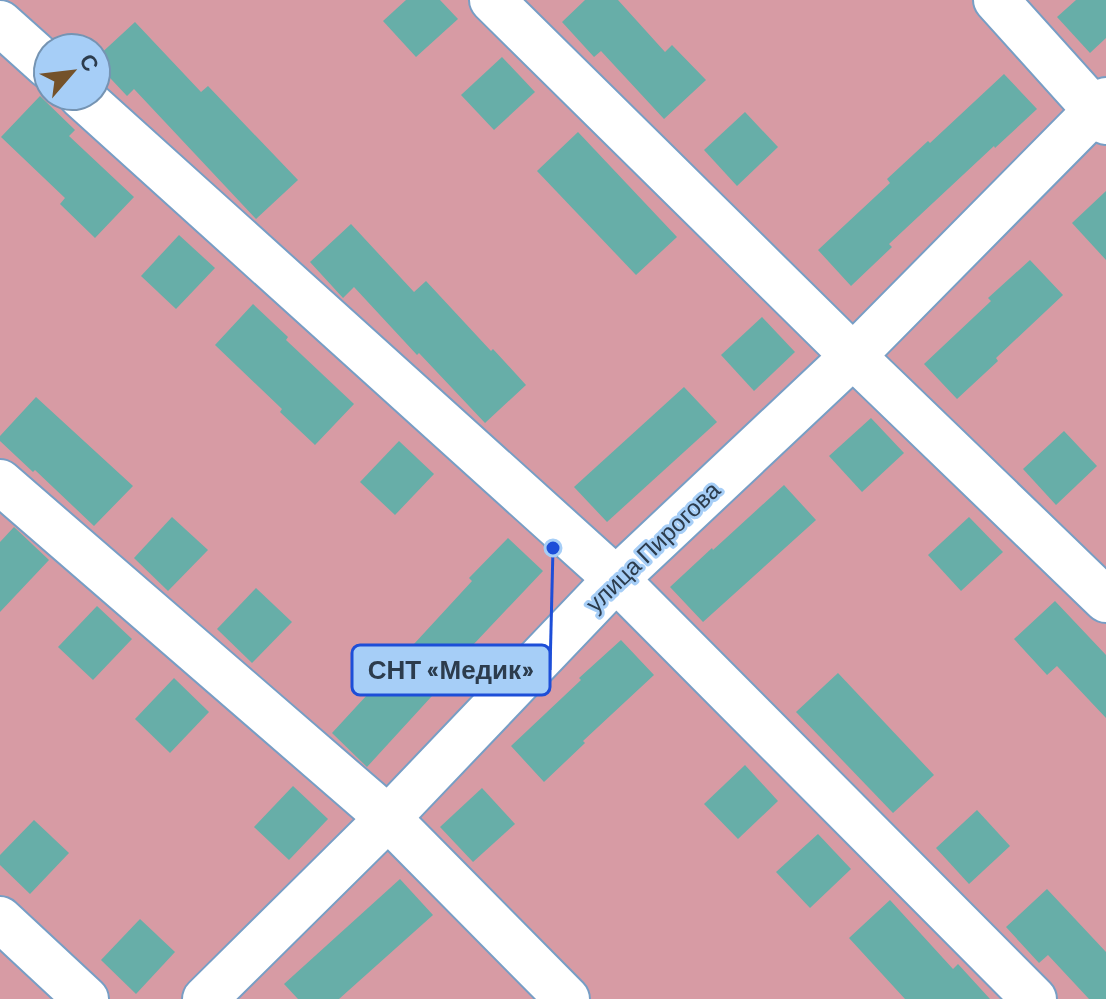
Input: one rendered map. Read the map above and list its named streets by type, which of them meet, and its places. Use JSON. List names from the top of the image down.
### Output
{
  "streets": {
    "street": ["улица Пирогова"]
  },
  "places": ["СНТ «Медик»"],
  "north": "top right"
}
